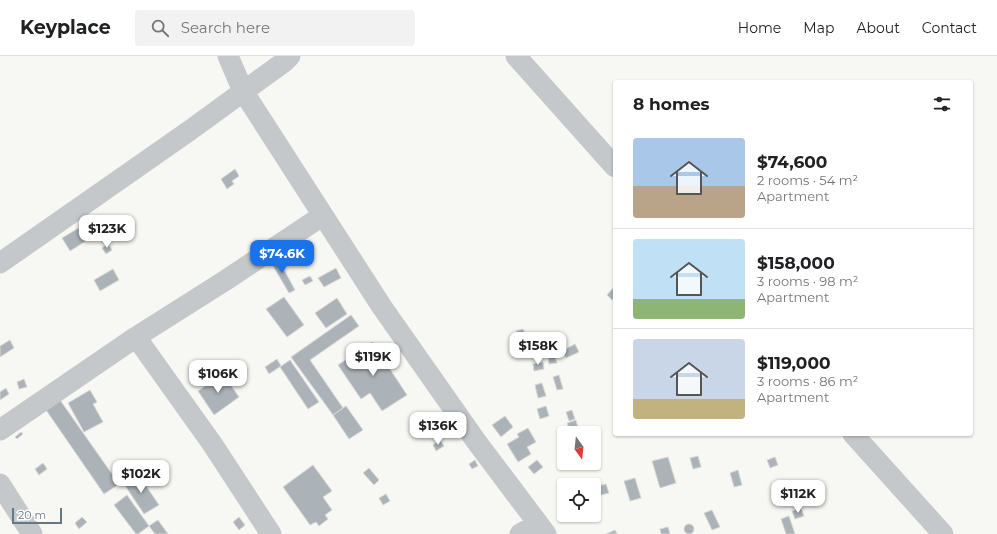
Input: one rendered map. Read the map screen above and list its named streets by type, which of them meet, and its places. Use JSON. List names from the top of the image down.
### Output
{
  "scale_bar": "20 m",
  "north": "bottom",
  "page": {
    "header": "Keyplace",
    "search": "Search here",
    "nav": [
      "Home",
      "Map",
      "About",
      "Contact"
    ],
    "heading": "8 homes",
    "list": [
      {
        "name": "$74,600",
        "note": "2 rooms · 54 m² · Apartment"
      },
      {
        "name": "$158,000",
        "note": "3 rooms · 98 m² · Apartment"
      },
      {
        "name": "$119,000",
        "note": "3 rooms · 86 m² · Apartment"
      }
    ],
    "price": [
      "$123K",
      "$74.6K",
      "$158K",
      "$119K",
      "$106K",
      "$136K",
      "$102K",
      "$112K"
    ],
    "scale": "20 m"
  }
}
